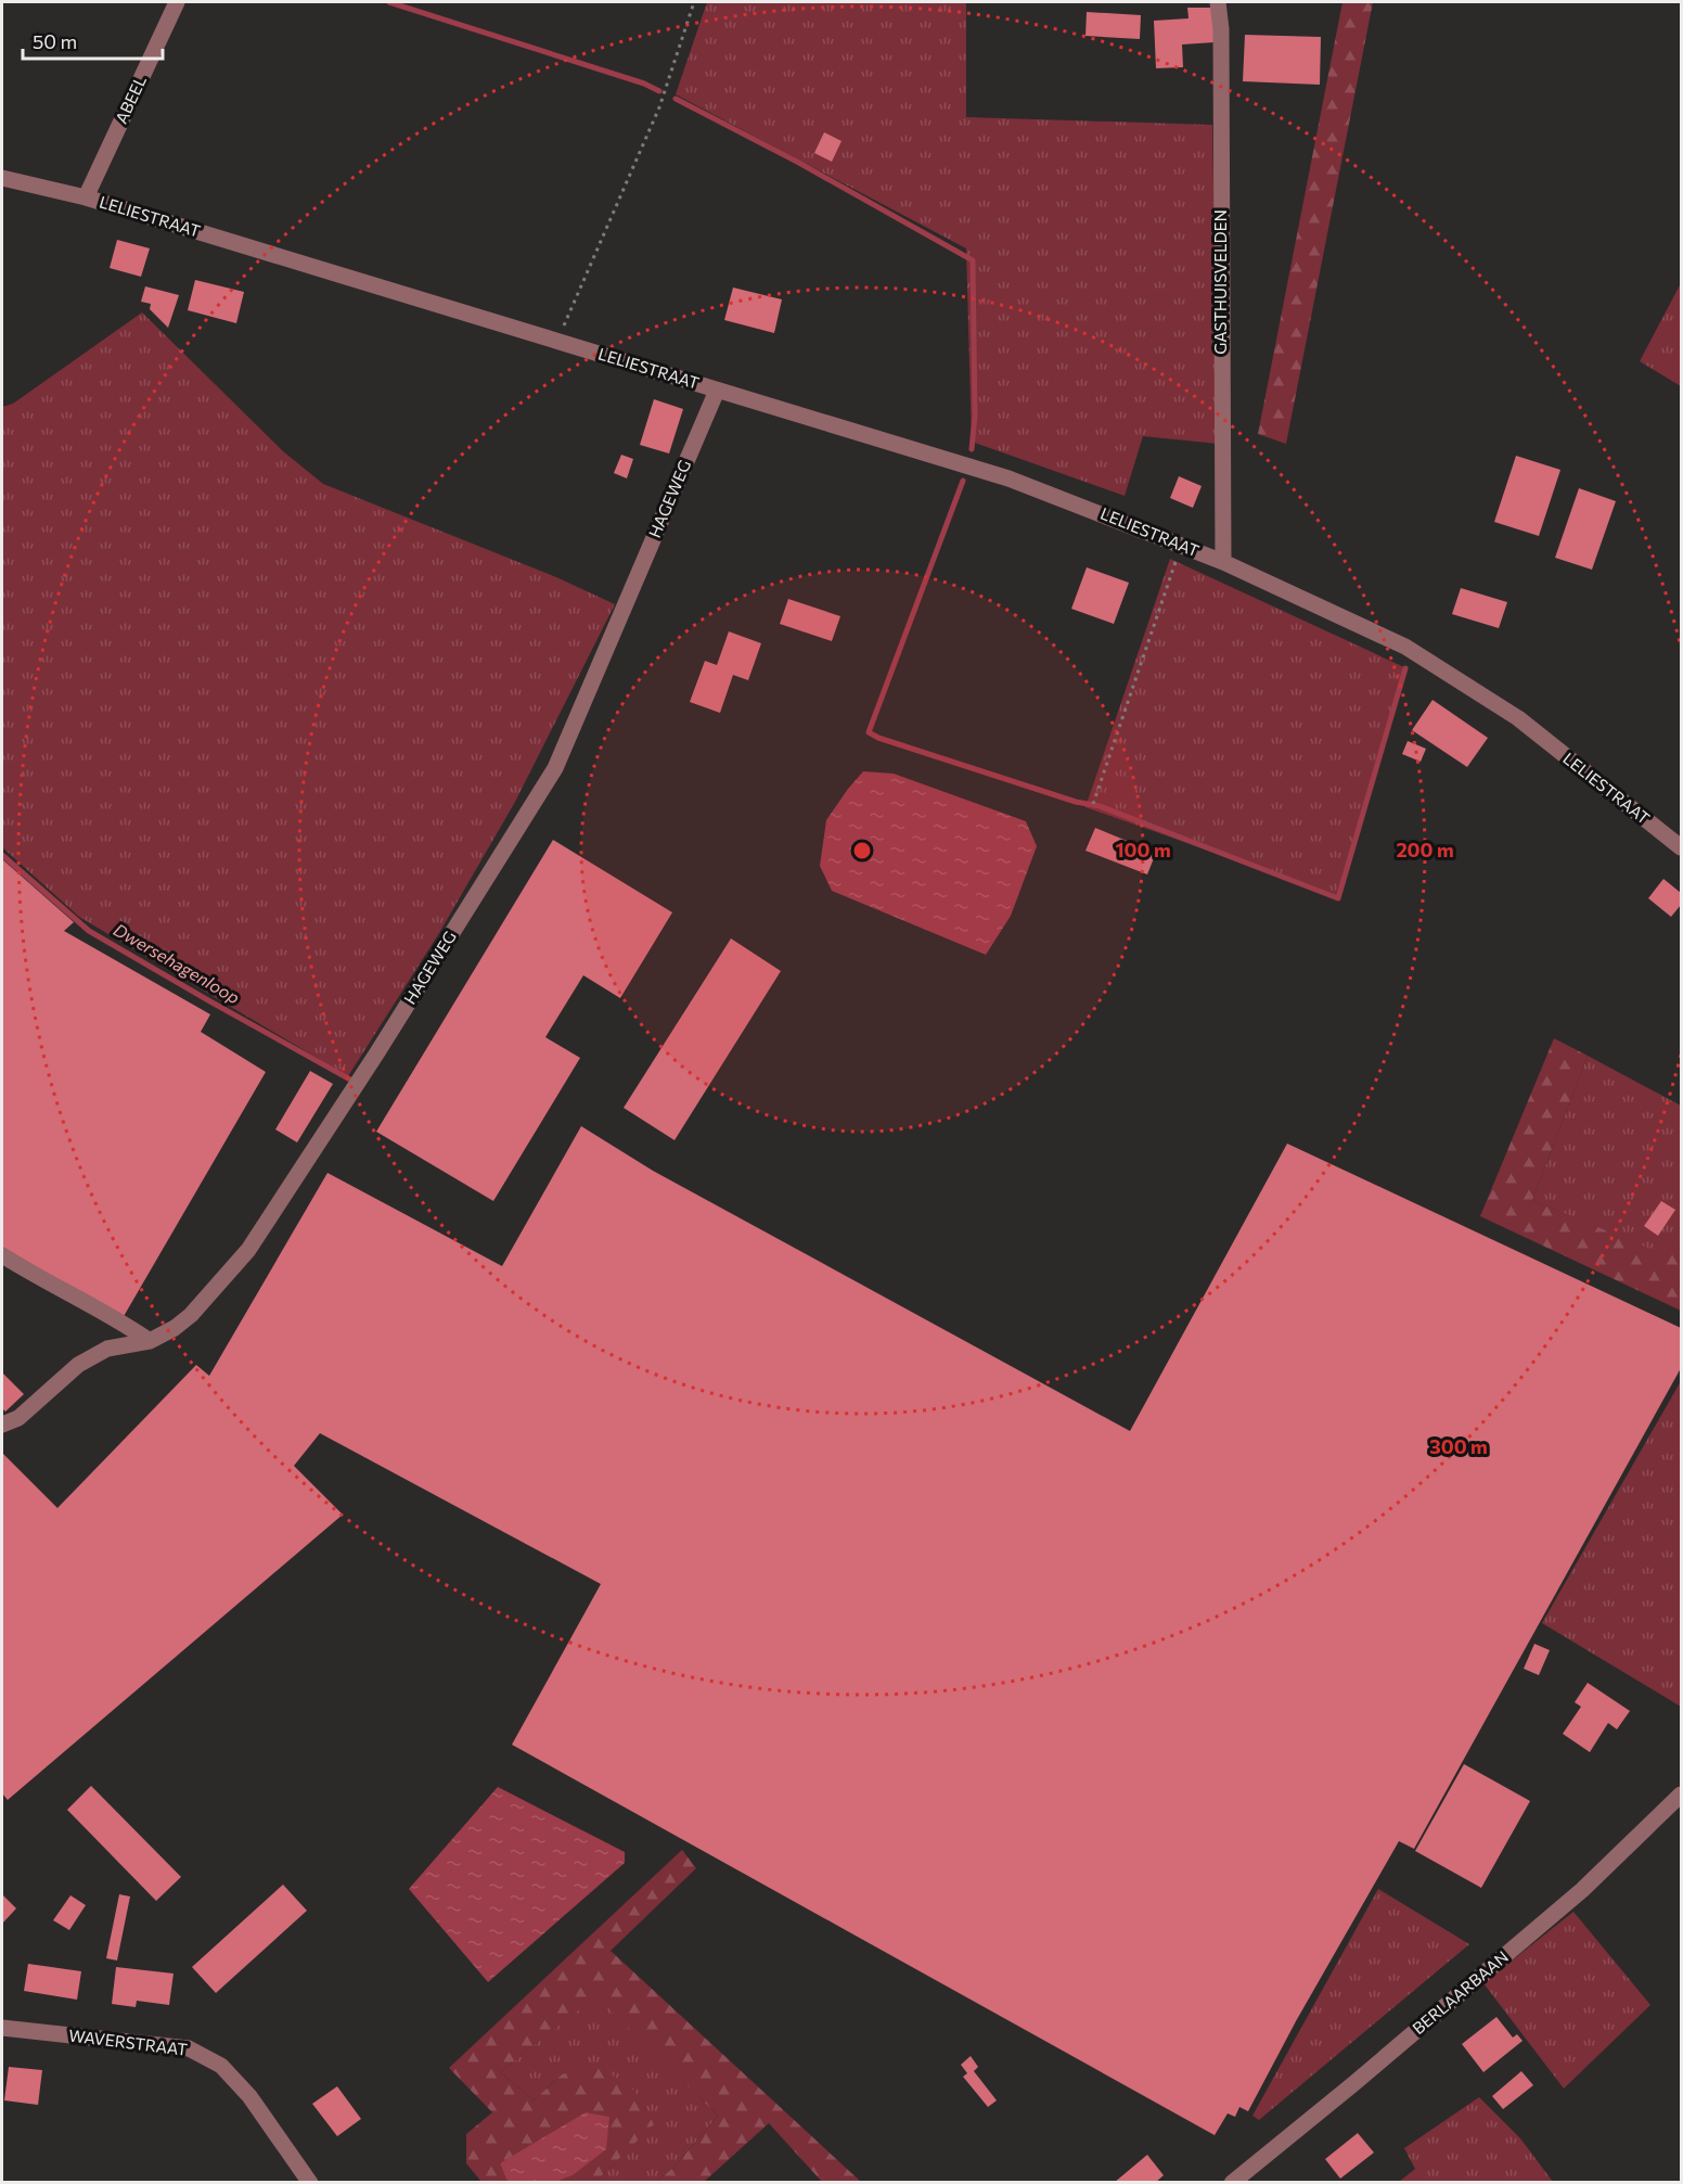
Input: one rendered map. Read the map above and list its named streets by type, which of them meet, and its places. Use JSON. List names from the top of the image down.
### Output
{
  "streets": {
    "street": [
      "ABEEL",
      "LELIESTRAAT",
      "GASTHUISVELDEN",
      "HAGEWEG",
      "BERLAARBAAN",
      "WAVERSTRAAT"
    ]
  },
  "crossings": [
    ["ABEEL", "LELIESTRAAT"],
    ["LELIESTRAAT", "GASTHUISVELDEN"],
    ["LELIESTRAAT", "HAGEWEG"]
  ],
  "water": ["Dwersehagenloop"],
  "scale_bar": "50 m",
  "rings": ["100 m", "200 m", "300 m"]
}
